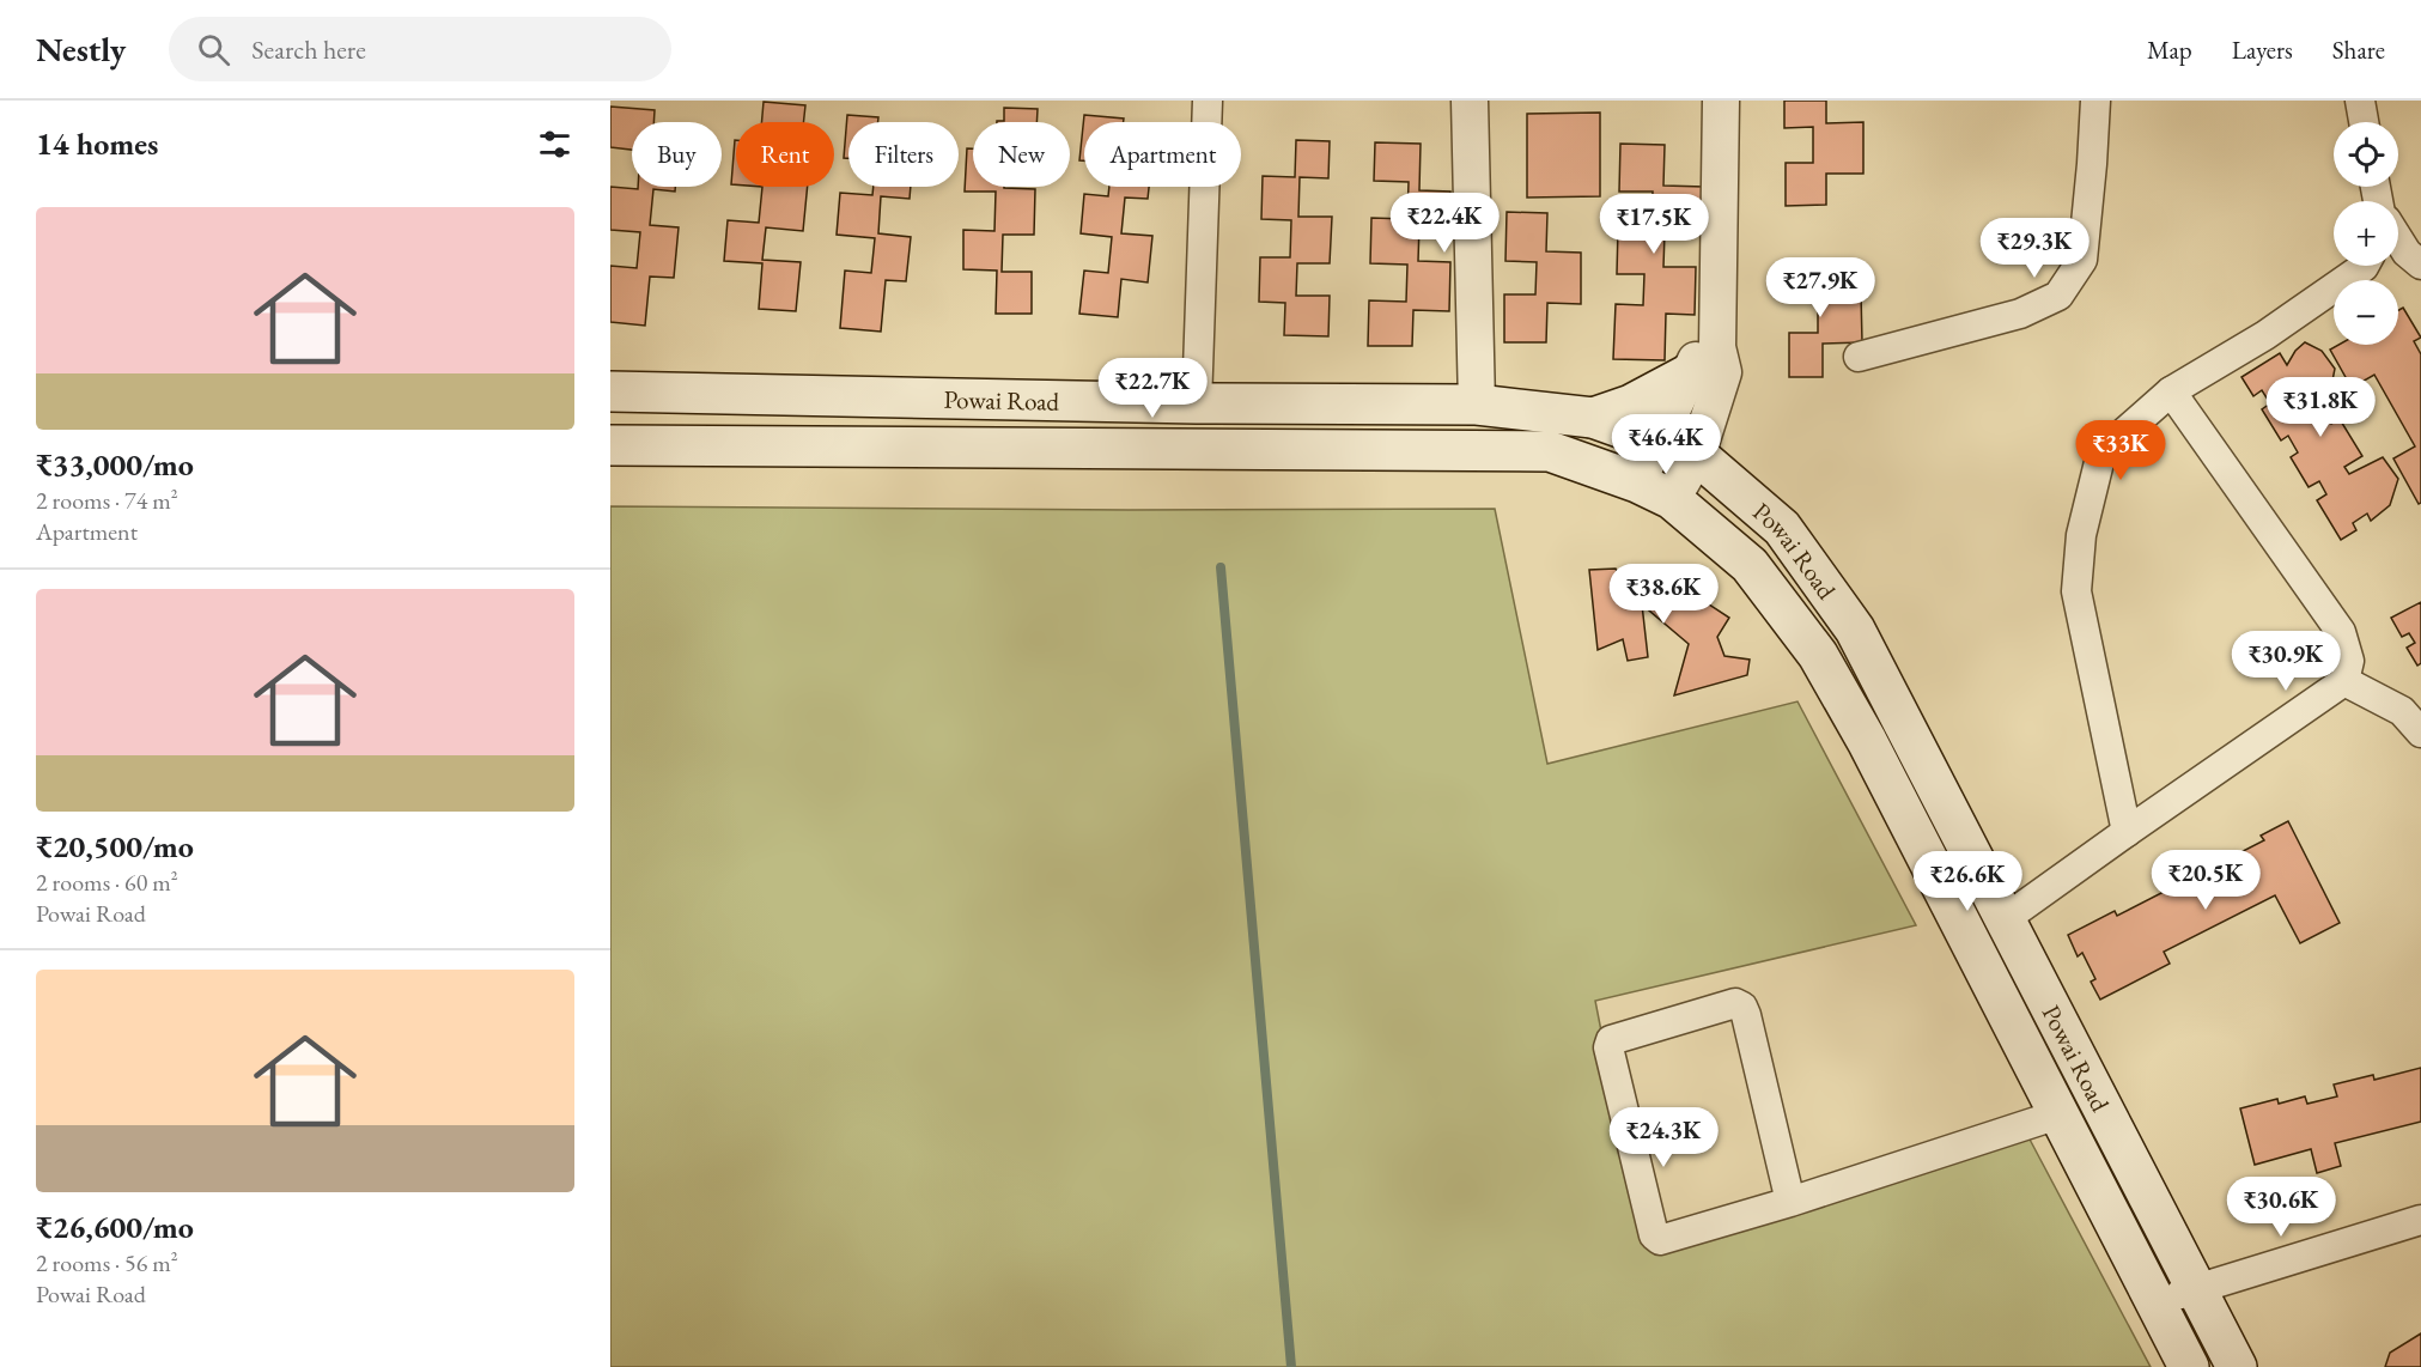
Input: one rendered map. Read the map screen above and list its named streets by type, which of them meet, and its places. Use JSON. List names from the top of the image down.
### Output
{
  "streets": {
    "main road": ["Powai Road"]
  },
  "page": {
    "header": "Nestly",
    "search": "Search here",
    "nav": ["Map", "Layers", "Share"],
    "heading": "14 homes",
    "map_buttons": ["+", "−"],
    "chip": [
      "Buy",
      "Rent",
      "Filters",
      "New",
      "Apartment"
    ],
    "list": [
      {
        "name": "₹33,000/mo",
        "note": "2 rooms · 74 m² · Apartment"
      },
      {
        "name": "₹20,500/mo",
        "note": "2 rooms · 60 m² · Powai Road"
      },
      {
        "name": "₹26,600/mo",
        "note": "2 rooms · 56 m² · Powai Road"
      }
    ],
    "price": [
      "₹22.4K",
      "₹17.5K",
      "₹29.3K",
      "₹27.9K",
      "₹22.7K",
      "₹31.8K",
      "₹46.4K",
      "₹33K",
      "₹38.6K",
      "₹30.9K",
      "₹20.5K",
      "₹26.6K",
      "₹24.3K",
      "₹30.6K"
    ]
  }
}
